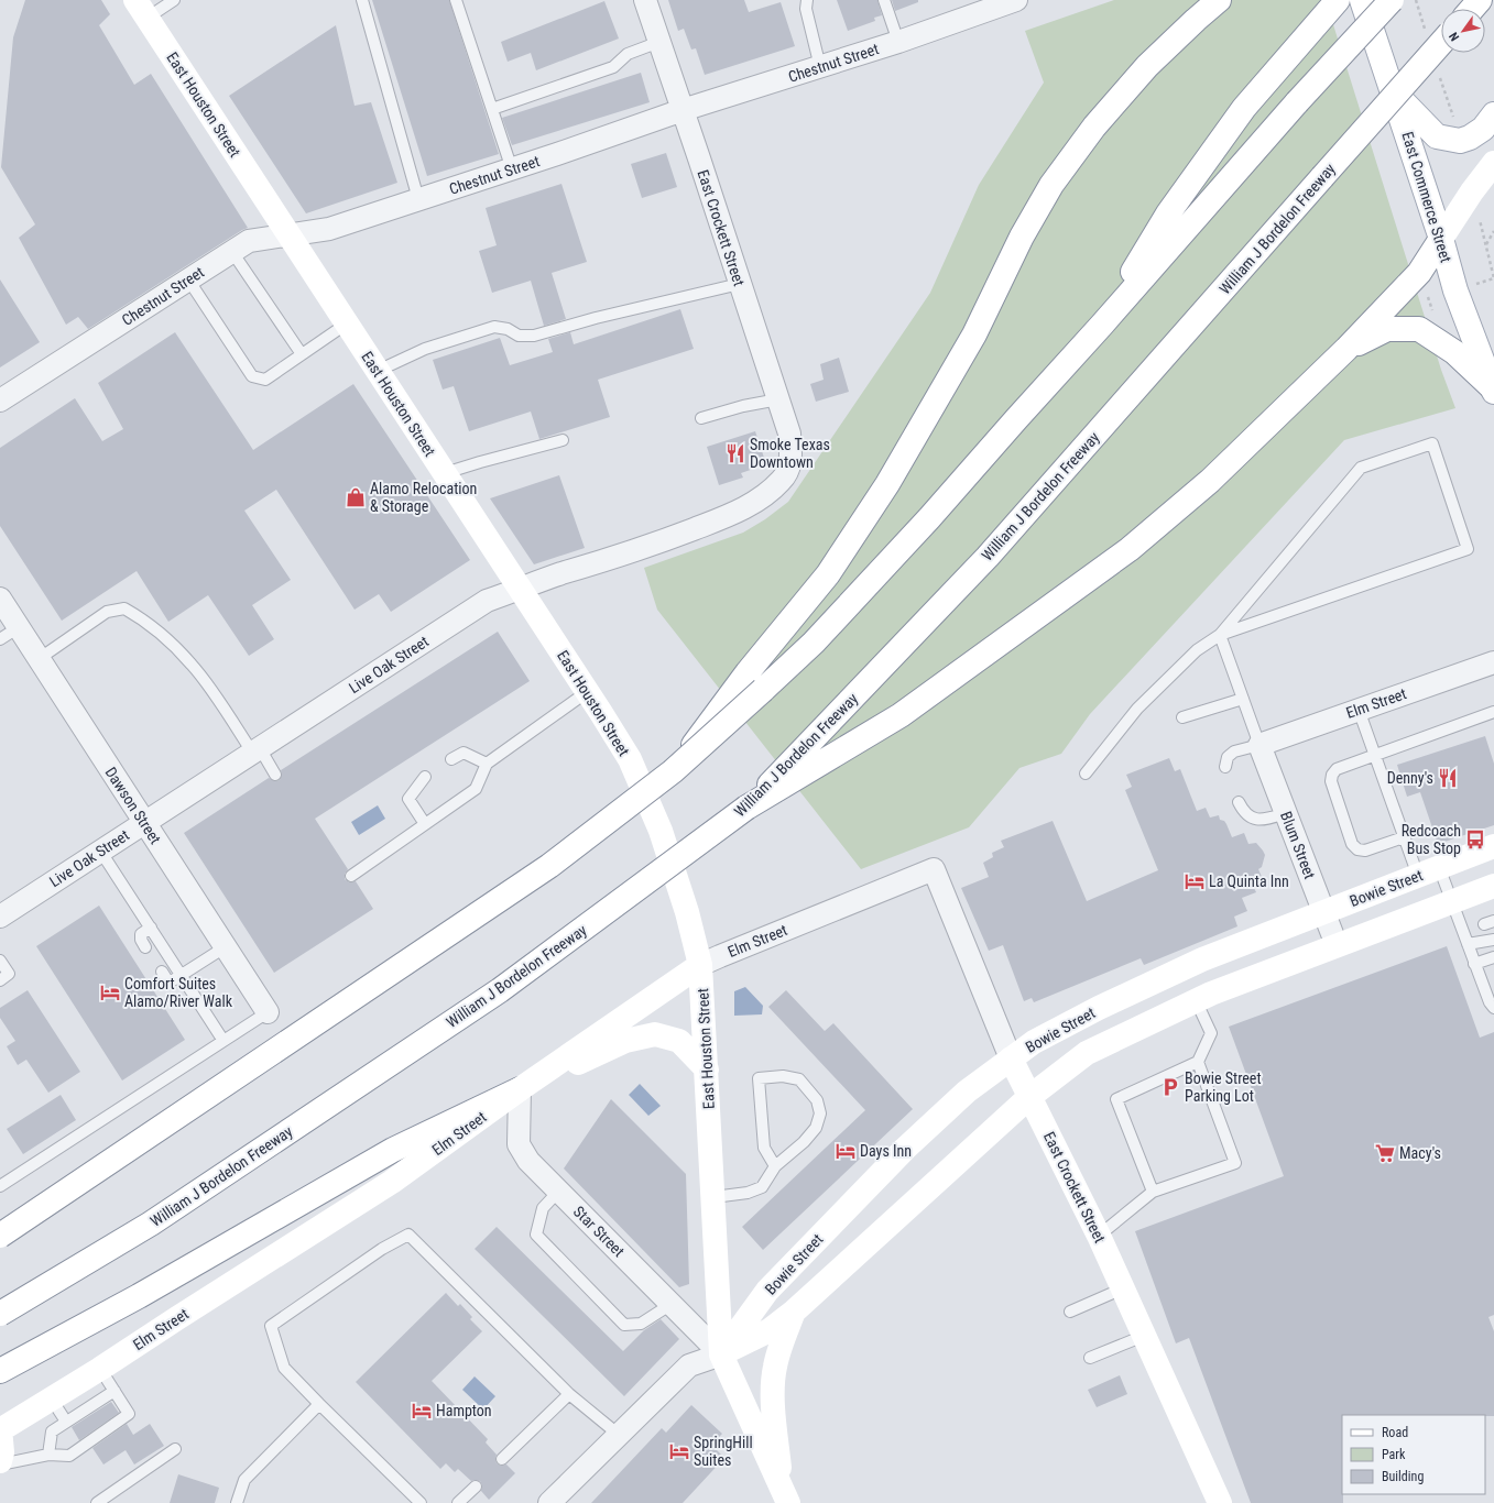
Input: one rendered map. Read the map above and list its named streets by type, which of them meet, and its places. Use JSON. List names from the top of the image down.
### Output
{
  "streets": {
    "main road": [
      "East Houston Street",
      "East Commerce Street",
      "East Crockett Street",
      "William J Bordelon Freeway",
      "Elm Street",
      "Bowie Street"
    ],
    "street": [
      "Chestnut Street",
      "Live Oak Street",
      "Dawson Street",
      "Blum Street",
      "Star Street"
    ]
  },
  "crossings": [
    ["Chestnut Street", "East Houston Street"],
    ["Chestnut Street", "East Crockett Street"],
    ["East Houston Street", "Live Oak Street"],
    ["East Houston Street", "Elm Street"],
    ["East Houston Street", "Bowie Street"],
    ["East Houston Street", "Star Street"],
    ["East Crockett Street", "Live Oak Street"],
    ["East Crockett Street", "Elm Street"],
    ["East Crockett Street", "Bowie Street"],
    ["Live Oak Street", "Dawson Street"],
    ["Elm Street", "Blum Street"],
    ["Elm Street", "Star Street"],
    ["Blum Street", "Bowie Street"],
    ["Bowie Street", "Star Street"]
  ],
  "places": {
    "restaurant": ["Smoke Texas Downtown", "Denny's"],
    "shop": ["Alamo Relocation & Storage"],
    "bus stop": ["Redcoach Bus Stop"],
    "hotel": [
      "La Quinta Inn",
      "Comfort Suites Alamo/River Walk",
      "Days Inn",
      "Hampton",
      "SpringHill Suites"
    ],
    "parking": ["Bowie Street Parking Lot"],
    "supermarket": ["Macy's"]
  },
  "legend": ["Road", "Park", "Building"],
  "north": "bottom left"
}
